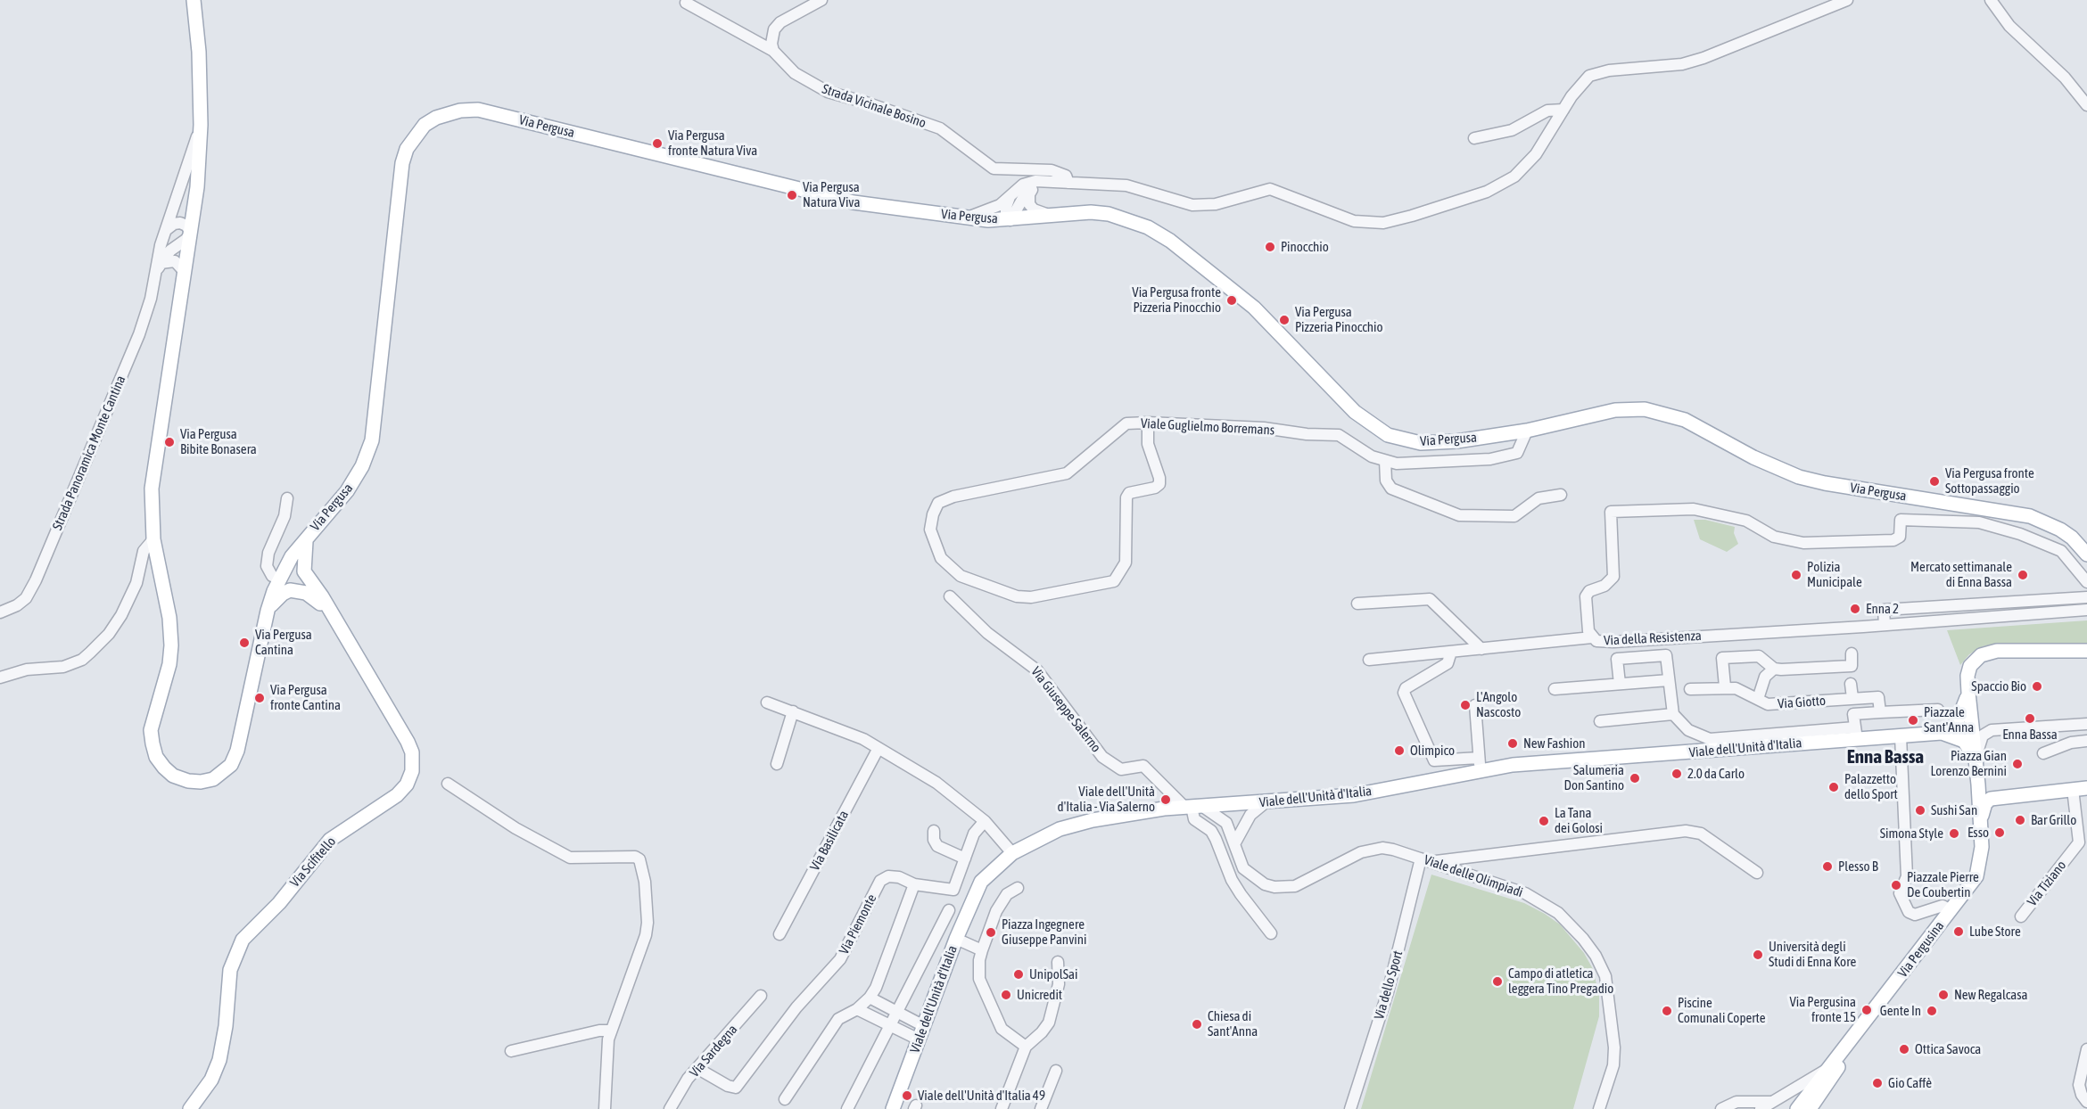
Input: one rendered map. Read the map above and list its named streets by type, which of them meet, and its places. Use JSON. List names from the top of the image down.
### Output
{
  "streets": {
    "main road": [
      "Via Pergusa",
      "Viale dell'Unità d'Italia",
      "Via Scifitello",
      "Via Pergusina"
    ],
    "street": [
      "Strada Vicinale Bosino",
      "Viale Guglielmo Borremans",
      "Strada Panoramica Monte Cantina",
      "Via della Resistenza",
      "Via Giotto",
      "Via Giuseppe Salerno",
      "Via Basilicata",
      "Viale delle Olimpiadi",
      "Via Tiziano",
      "Via Piemonte",
      "Via dello Sport",
      "Via Sardegna"
    ]
  },
  "crossings": [
    ["Via Pergusa", "Viale Guglielmo Borremans"],
    ["Via Giuseppe Salerno", "Viale dell'Unità d'Italia"],
    ["Via Giuseppe Salerno", "Viale delle Olimpiadi"],
    ["Viale dell'Unità d'Italia", "Viale delle Olimpiadi"],
    ["Viale delle Olimpiadi", "Via dello Sport"],
    ["Via Piemonte", "Via Sardegna"]
  ],
  "districts": ["Enna Bassa"],
  "places": [
    "Via Pergusa fronte Natura Viva",
    "Via Pergusa Natura Viva",
    "Pinocchio",
    "Via Pergusa fronte Pizzeria Pinocchio",
    "Via Pergusa Pizzeria Pinocchio",
    "Via Pergusa Bibite Bonasera",
    "Via Pergusa fronte Sottopassaggio",
    "Polizia Municipale",
    "Mercato settimanale di Enna Bassa",
    "Enna 2",
    "Via Pergusa Cantina",
    "Spaccio Bio",
    "Via Pergusa fronte Cantina",
    "L'Angolo Nascosto",
    "Enna Bassa",
    "Piazzale Sant'Anna",
    "New Fashion",
    "Olimpico",
    "Piazza Gian Lorenzo Bernini",
    "2.0 da Carlo",
    "Salumeria Don Santino",
    "Palazzetto dello Sport",
    "Viale dell'Unità d'Italia - Via Salerno",
    "Sushi San",
    "Bar Grillo",
    "La Tana dei Golosi",
    "Esso",
    "Simona Style",
    "Plesso B",
    "Piazzale Pierre De Coubertin",
    "Lube Store",
    "Piazza Ingegnere Giuseppe Panvini",
    "Università degli Studi di Enna Kore",
    "UnipolSai",
    "Campo di atletica leggera Tino Pregadio",
    "Unicredit",
    "New Regalcasa",
    "Via Pergusina fronte 15",
    "Piscine Comunali Coperte",
    "Gente In",
    "Chiesa di Sant'Anna",
    "Ottica Savoca",
    "Gio Caffè",
    "Viale dell'Unità d'Italia 49"
  ]
}
